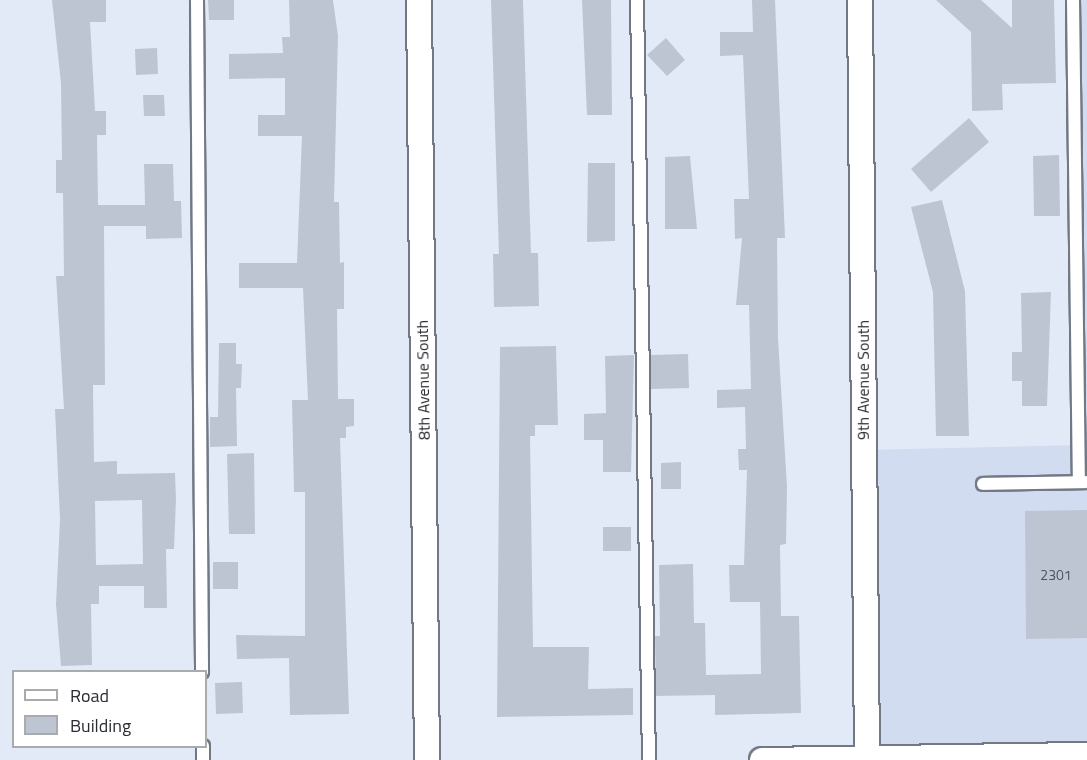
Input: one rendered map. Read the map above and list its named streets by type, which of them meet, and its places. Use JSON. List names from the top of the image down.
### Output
{
  "streets": {
    "street": ["8th Avenue South", "9th Avenue South"]
  },
  "house_numbers": ["2301"],
  "legend": ["Road", "Building"]
}
